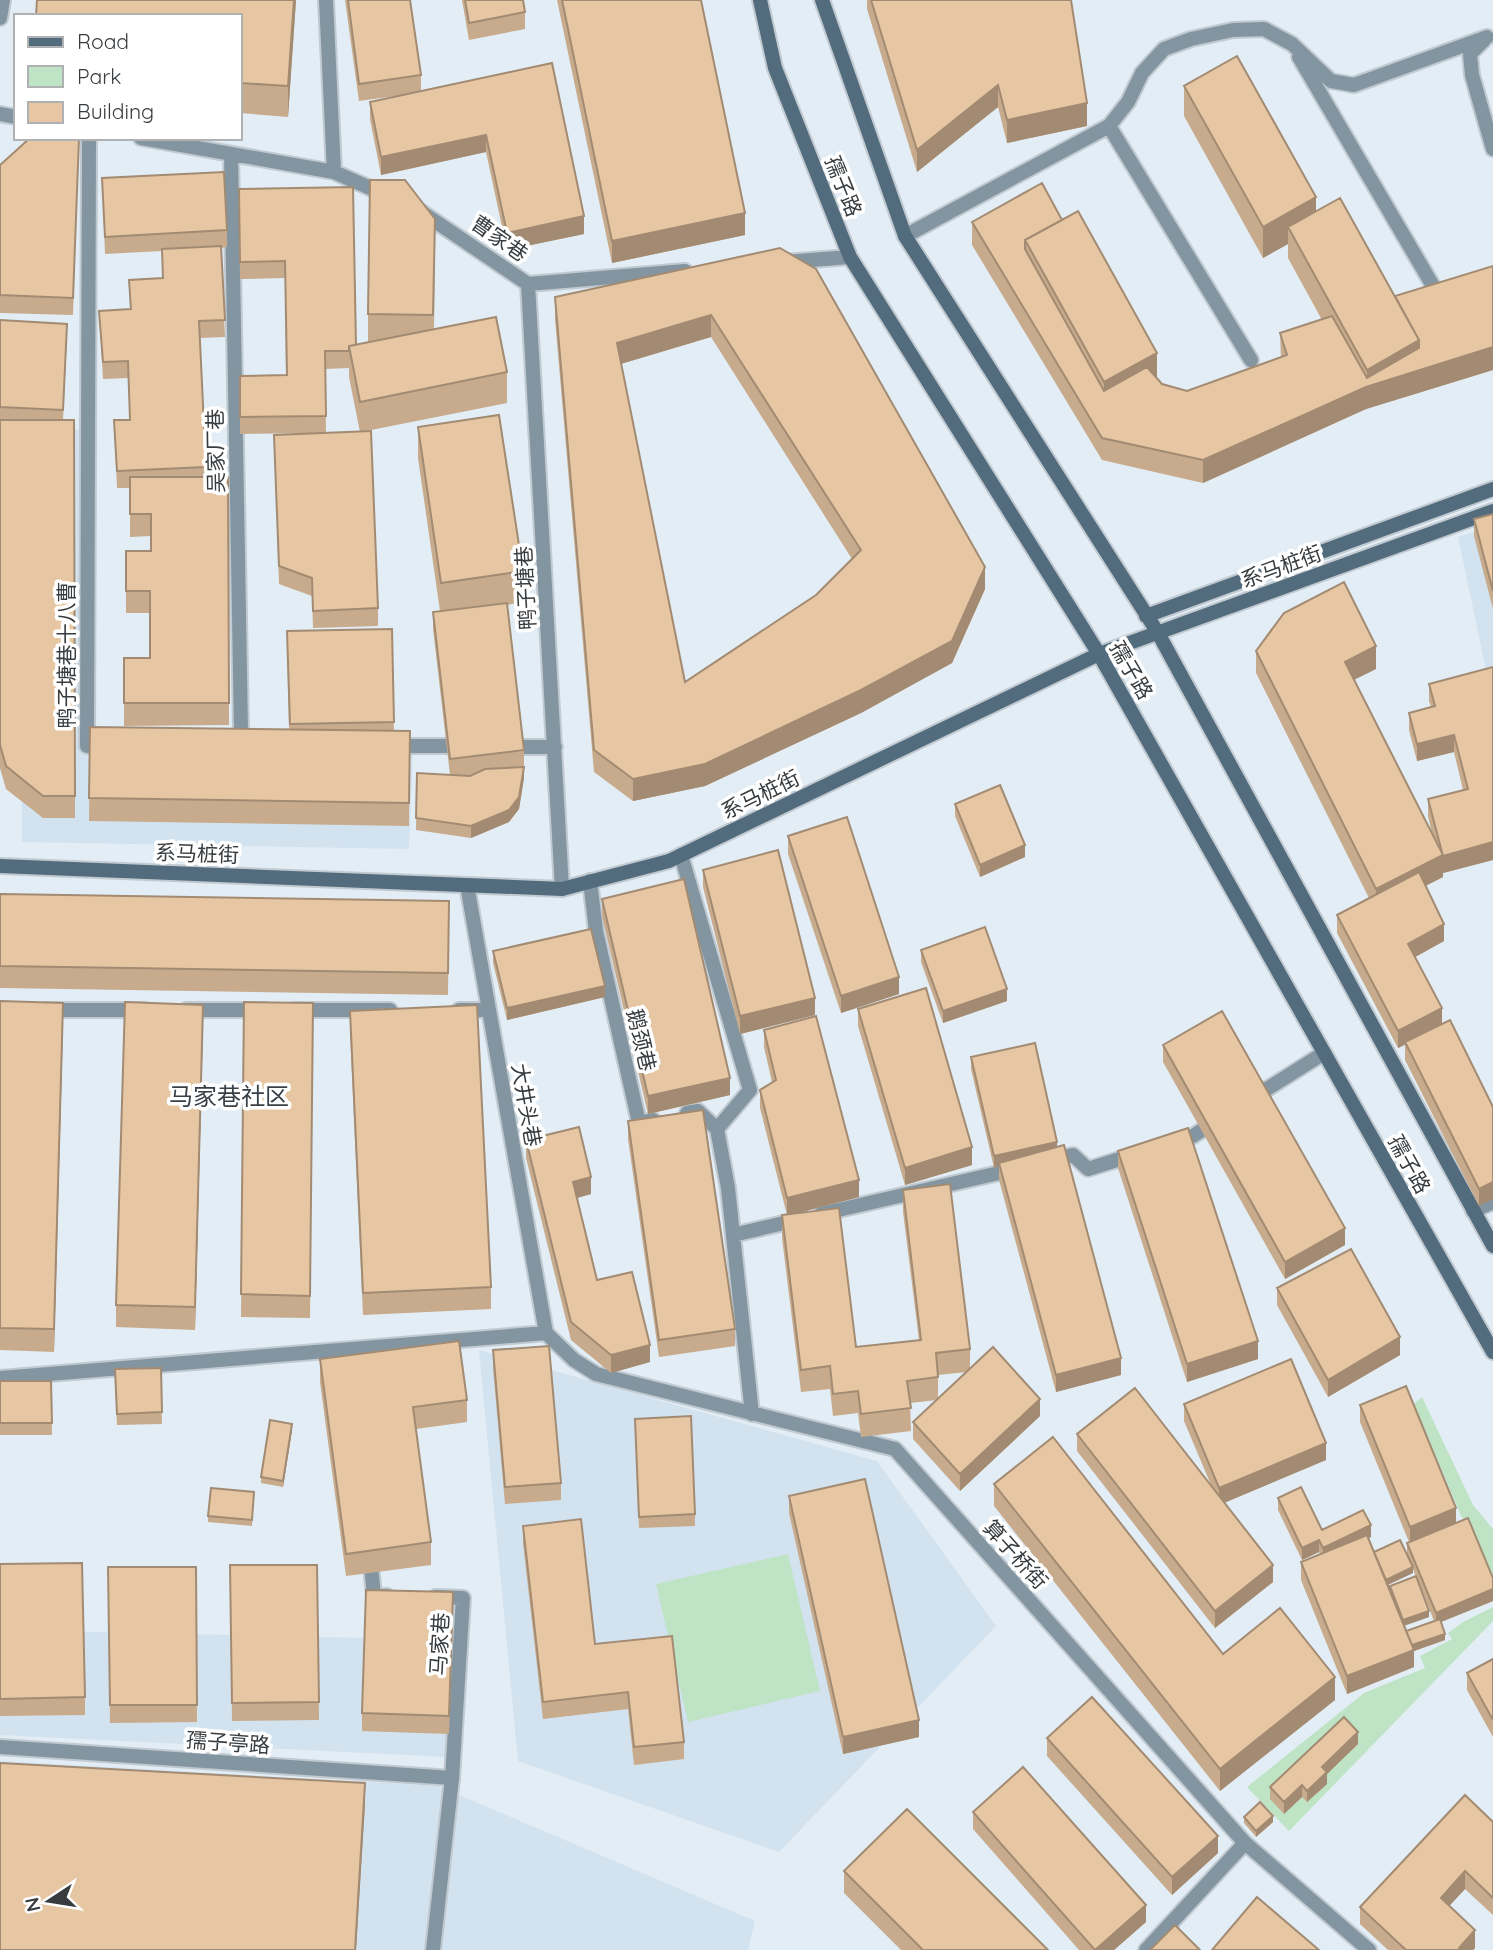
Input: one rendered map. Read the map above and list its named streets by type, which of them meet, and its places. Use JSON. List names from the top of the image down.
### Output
{
  "streets": {
    "main road": ["孺子路", "系马桩街"],
    "street": [
      "曹家巷",
      "吴家厂巷",
      "鸭子塘巷",
      "鸭子塘巷十八曹",
      "鹅颈巷",
      "大井头巷",
      "算子桥街",
      "马家巷",
      "孺子亭路"
    ]
  },
  "crossings": [
    ["孺子路", "系马桩街"],
    ["曹家巷", "吴家厂巷"],
    ["曹家巷", "鸭子塘巷"],
    ["系马桩街", "鸭子塘巷"],
    ["系马桩街", "鹅颈巷"],
    ["系马桩街", "大井头巷"],
    ["大井头巷", "算子桥街"],
    ["马家巷", "孺子亭路"]
  ],
  "districts": ["马家巷社区"],
  "legend": ["Road", "Park", "Building"],
  "north": "left"
}
